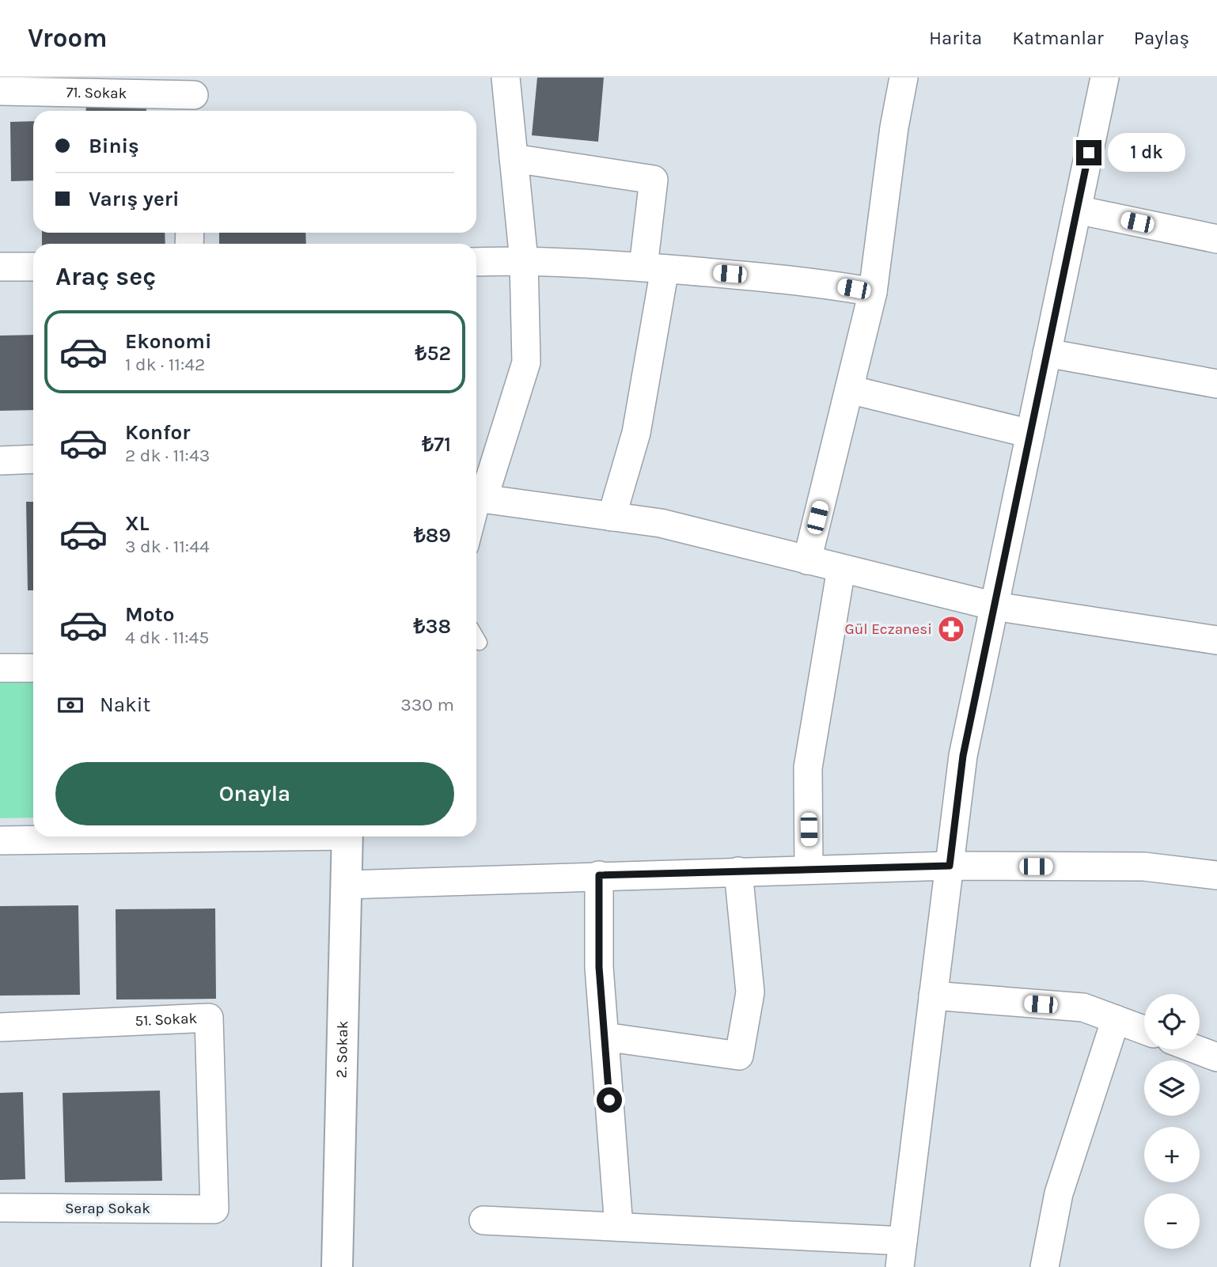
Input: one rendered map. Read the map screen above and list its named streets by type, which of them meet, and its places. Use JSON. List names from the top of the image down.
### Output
{
  "streets": {
    "street": [
      "71. Sokak",
      "51. Sokak",
      "2. Sokak",
      "Serap Sokak"
    ]
  },
  "crossings": [
    ["51. Sokak", "Serap Sokak"]
  ],
  "places": {
    "pharmacy": ["Gül Eczanesi"]
  },
  "page": {
    "header": "Vroom",
    "nav": ["Harita", "Katmanlar", "Paylaş"],
    "banner": ["Biniş", "Varış yeri"],
    "bubble": "1 dk",
    "heading": "Araç seç",
    "list": [
      {
        "name": "Ekonomi",
        "note": "1 dk · 11:42",
        "value": "₺52"
      },
      {
        "name": "Konfor",
        "note": "2 dk · 11:43",
        "value": "₺71"
      },
      {
        "name": "XL",
        "note": "3 dk · 11:44",
        "value": "₺89"
      },
      {
        "name": "Moto",
        "note": "4 dk · 11:45",
        "value": "₺38"
      }
    ],
    "pay": ["Nakit", "330 m"],
    "buttons": "Onayla",
    "map_buttons": ["+", "−"]
  }
}
